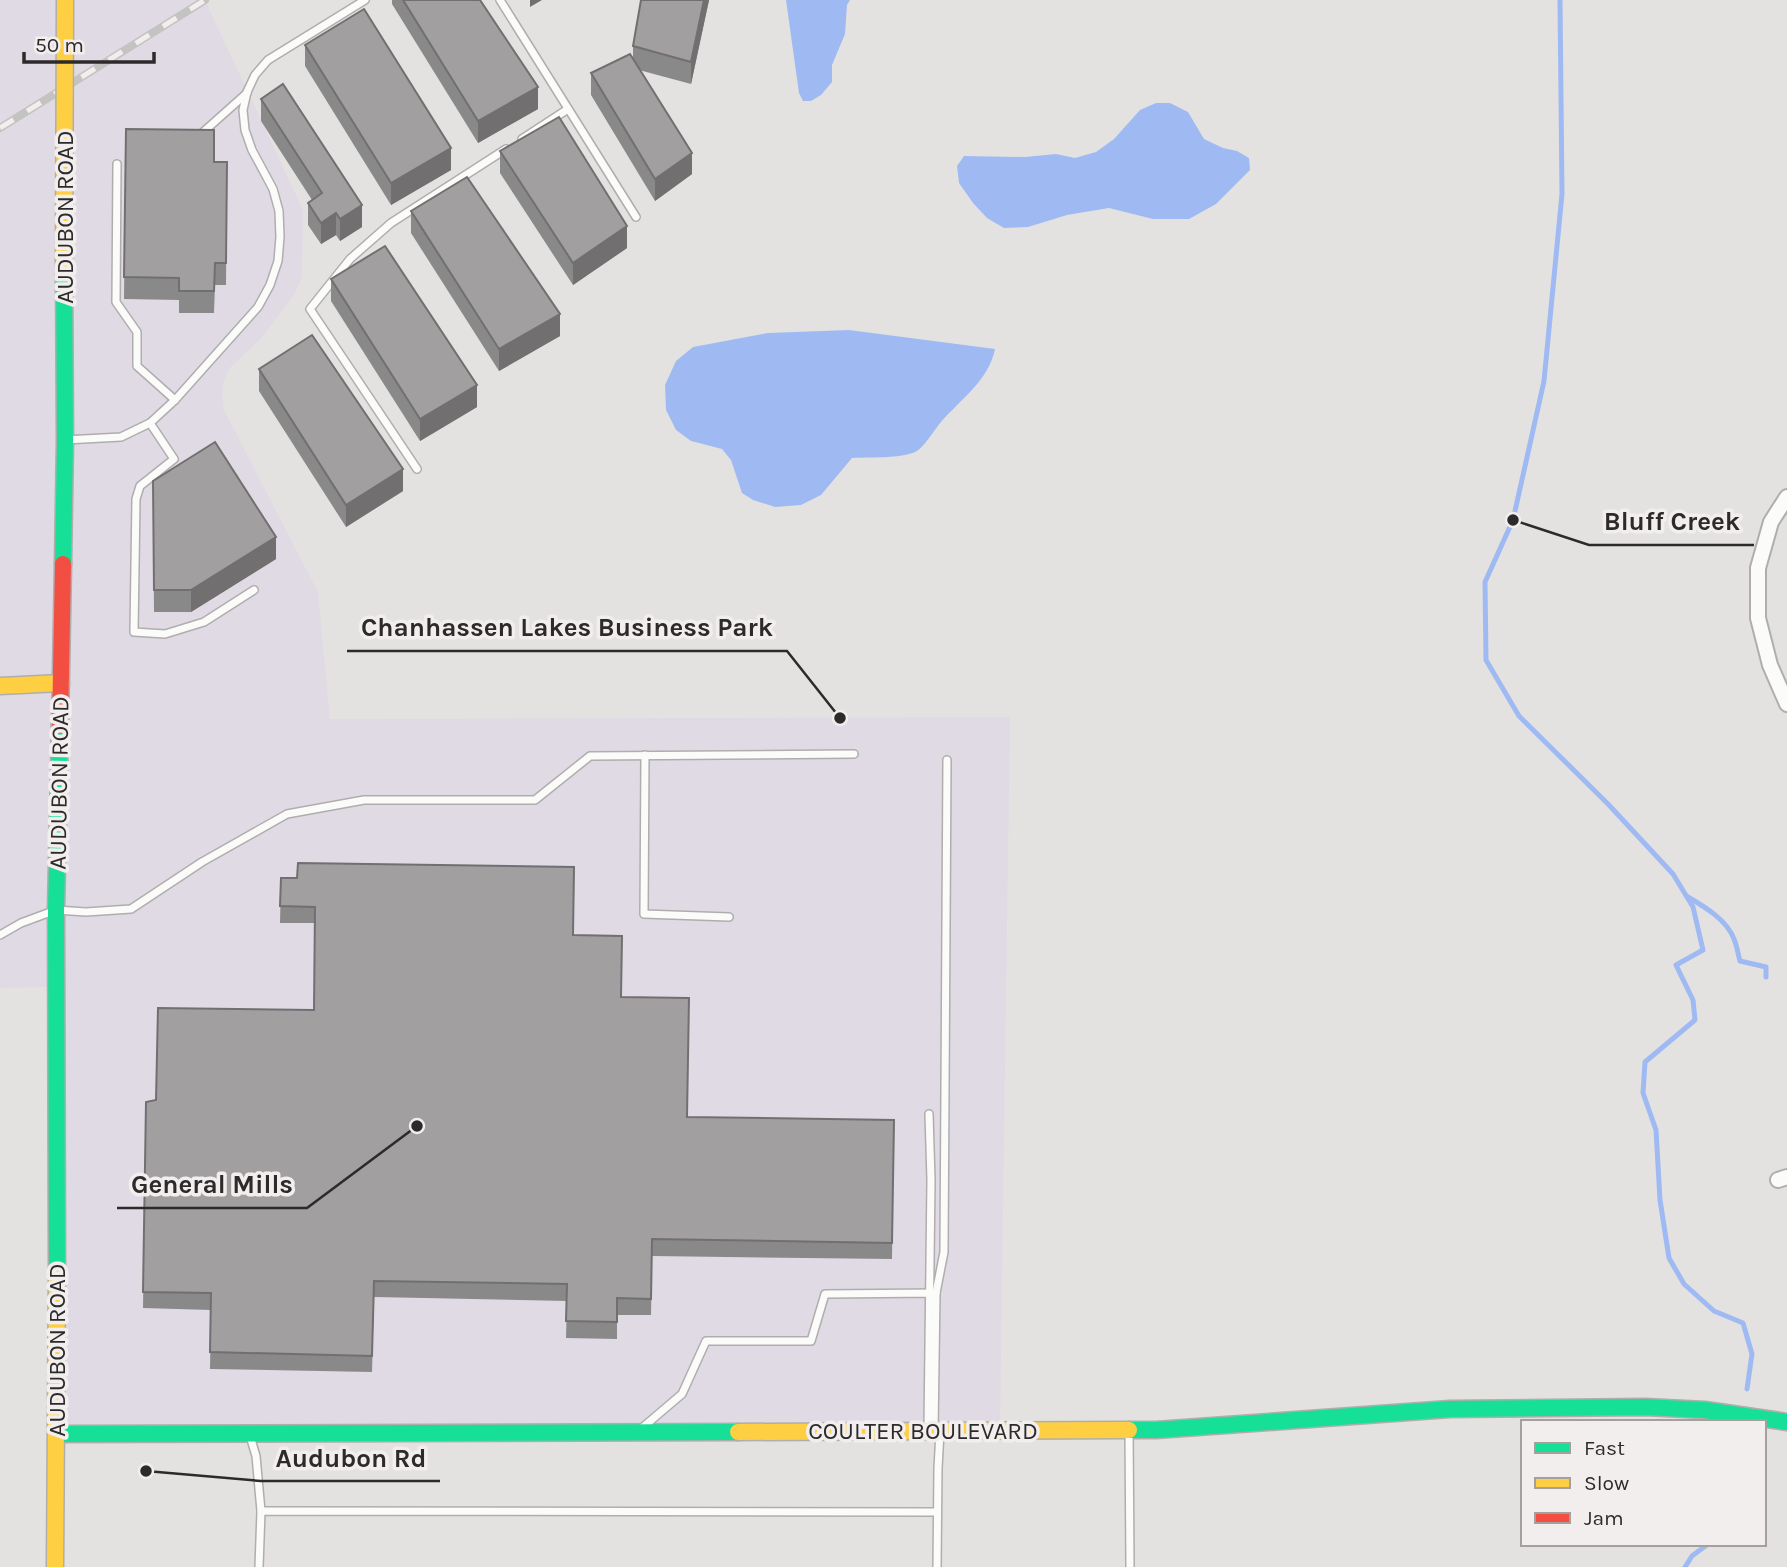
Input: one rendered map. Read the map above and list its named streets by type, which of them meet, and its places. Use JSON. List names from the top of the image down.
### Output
{
  "streets": {
    "street": ["AUDUBON ROAD", "COULTER BOULEVARD"]
  },
  "crossings": [
    ["AUDUBON ROAD", "COULTER BOULEVARD"]
  ],
  "places": [
    "Bluff Creek",
    "Chanhassen Lakes Business Park",
    "General Mills",
    "Audubon Rd"
  ],
  "legend": ["Fast", "Slow", "Jam"],
  "scale_bar": "50 m"
}
